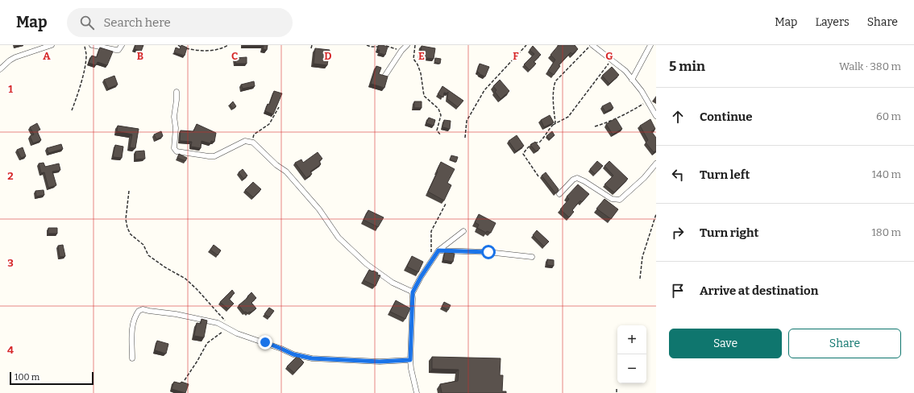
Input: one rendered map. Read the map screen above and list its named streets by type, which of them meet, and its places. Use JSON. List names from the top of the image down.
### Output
{
  "scale_bar": "100 m",
  "page": {
    "header": "Map",
    "search": "Search here",
    "nav": ["Map", "Layers", "Share"],
    "heading": ["5 min", "Walk · 380 m"],
    "list": [
      ["Continue", "60 m"],
      ["Turn left", "140 m"],
      ["Turn right", "180 m"],
      "Arrive at destination"
    ],
    "buttons": ["Save", "Share"],
    "map_buttons": ["+", "−"],
    "scale": "100 m"
  },
  "grid": {
    "columns": [
      "A",
      "B",
      "C",
      "D",
      "E",
      "F",
      "G"
    ],
    "rows": [
      "1",
      "2",
      "3",
      "4"
    ]
  }
}
